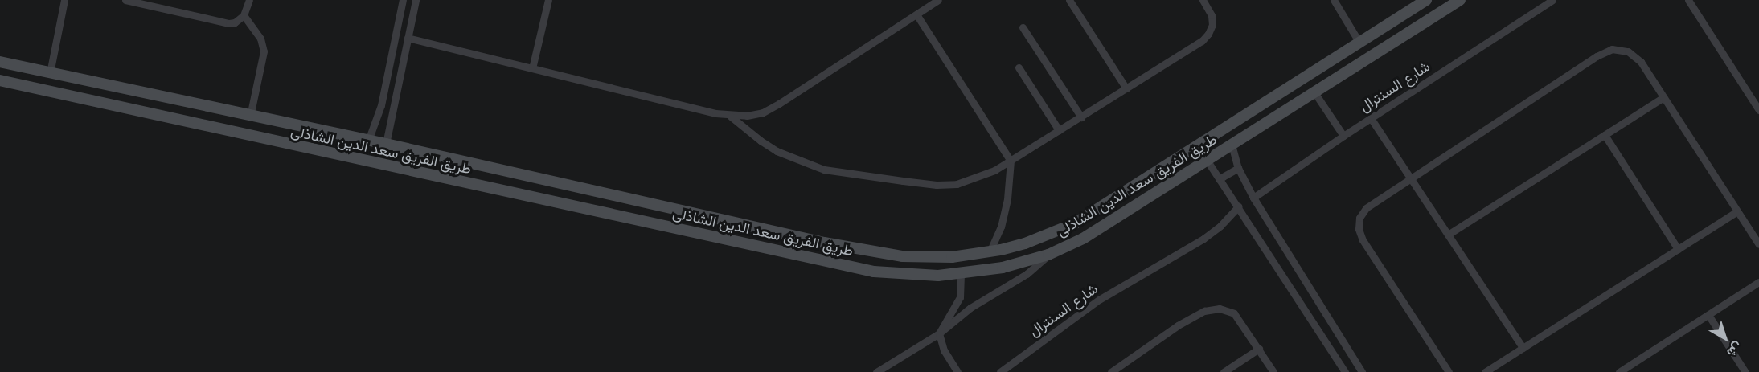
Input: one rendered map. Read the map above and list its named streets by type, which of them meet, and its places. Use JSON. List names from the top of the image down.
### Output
{
  "streets": {
    "street": ["شارع السنترال", "طريق الفريق سعد الدين الشاذلى"]
  },
  "north": "bottom right"
}
